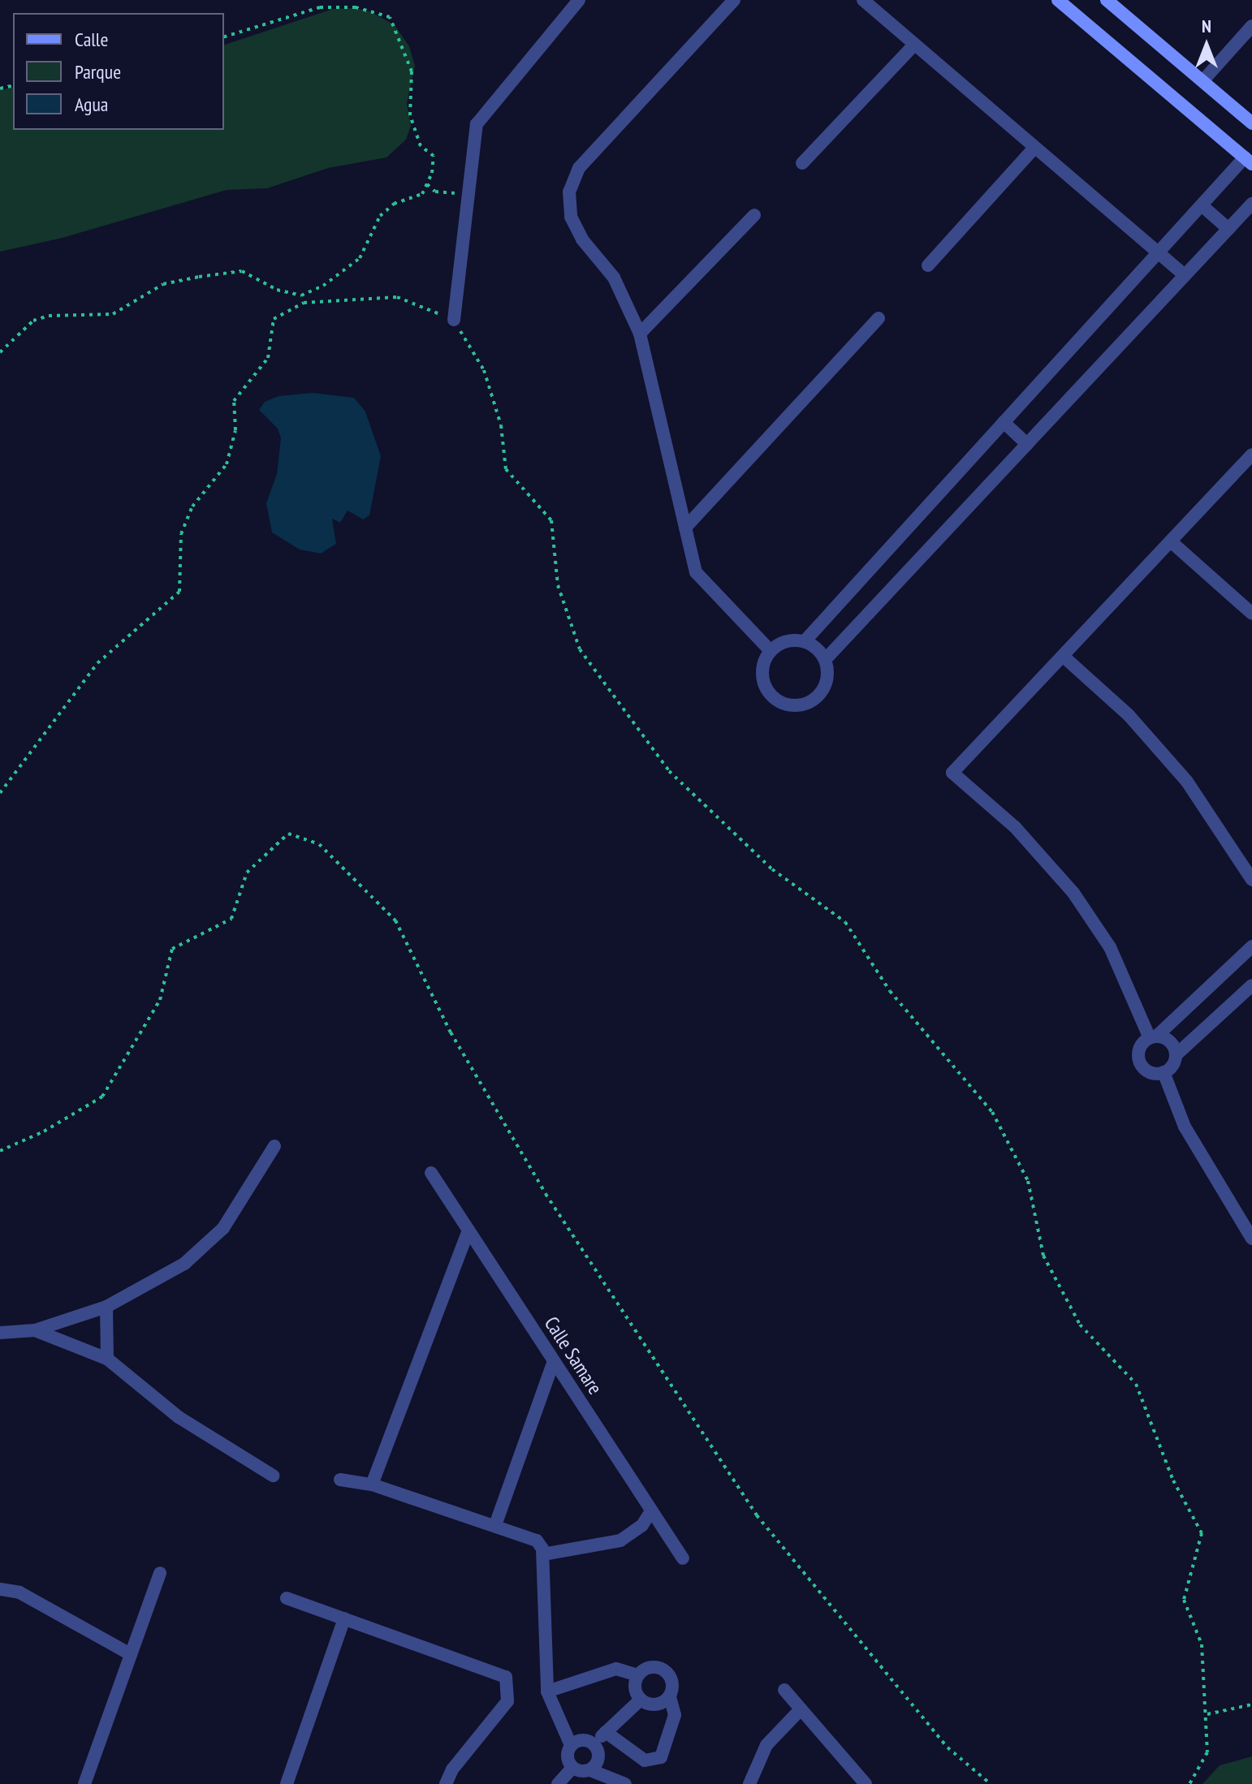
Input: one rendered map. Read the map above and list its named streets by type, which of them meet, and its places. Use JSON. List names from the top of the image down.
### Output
{
  "streets": {
    "street": ["Calle Samare"]
  },
  "legend": ["Calle", "Parque", "Agua"],
  "north": "top"
}
